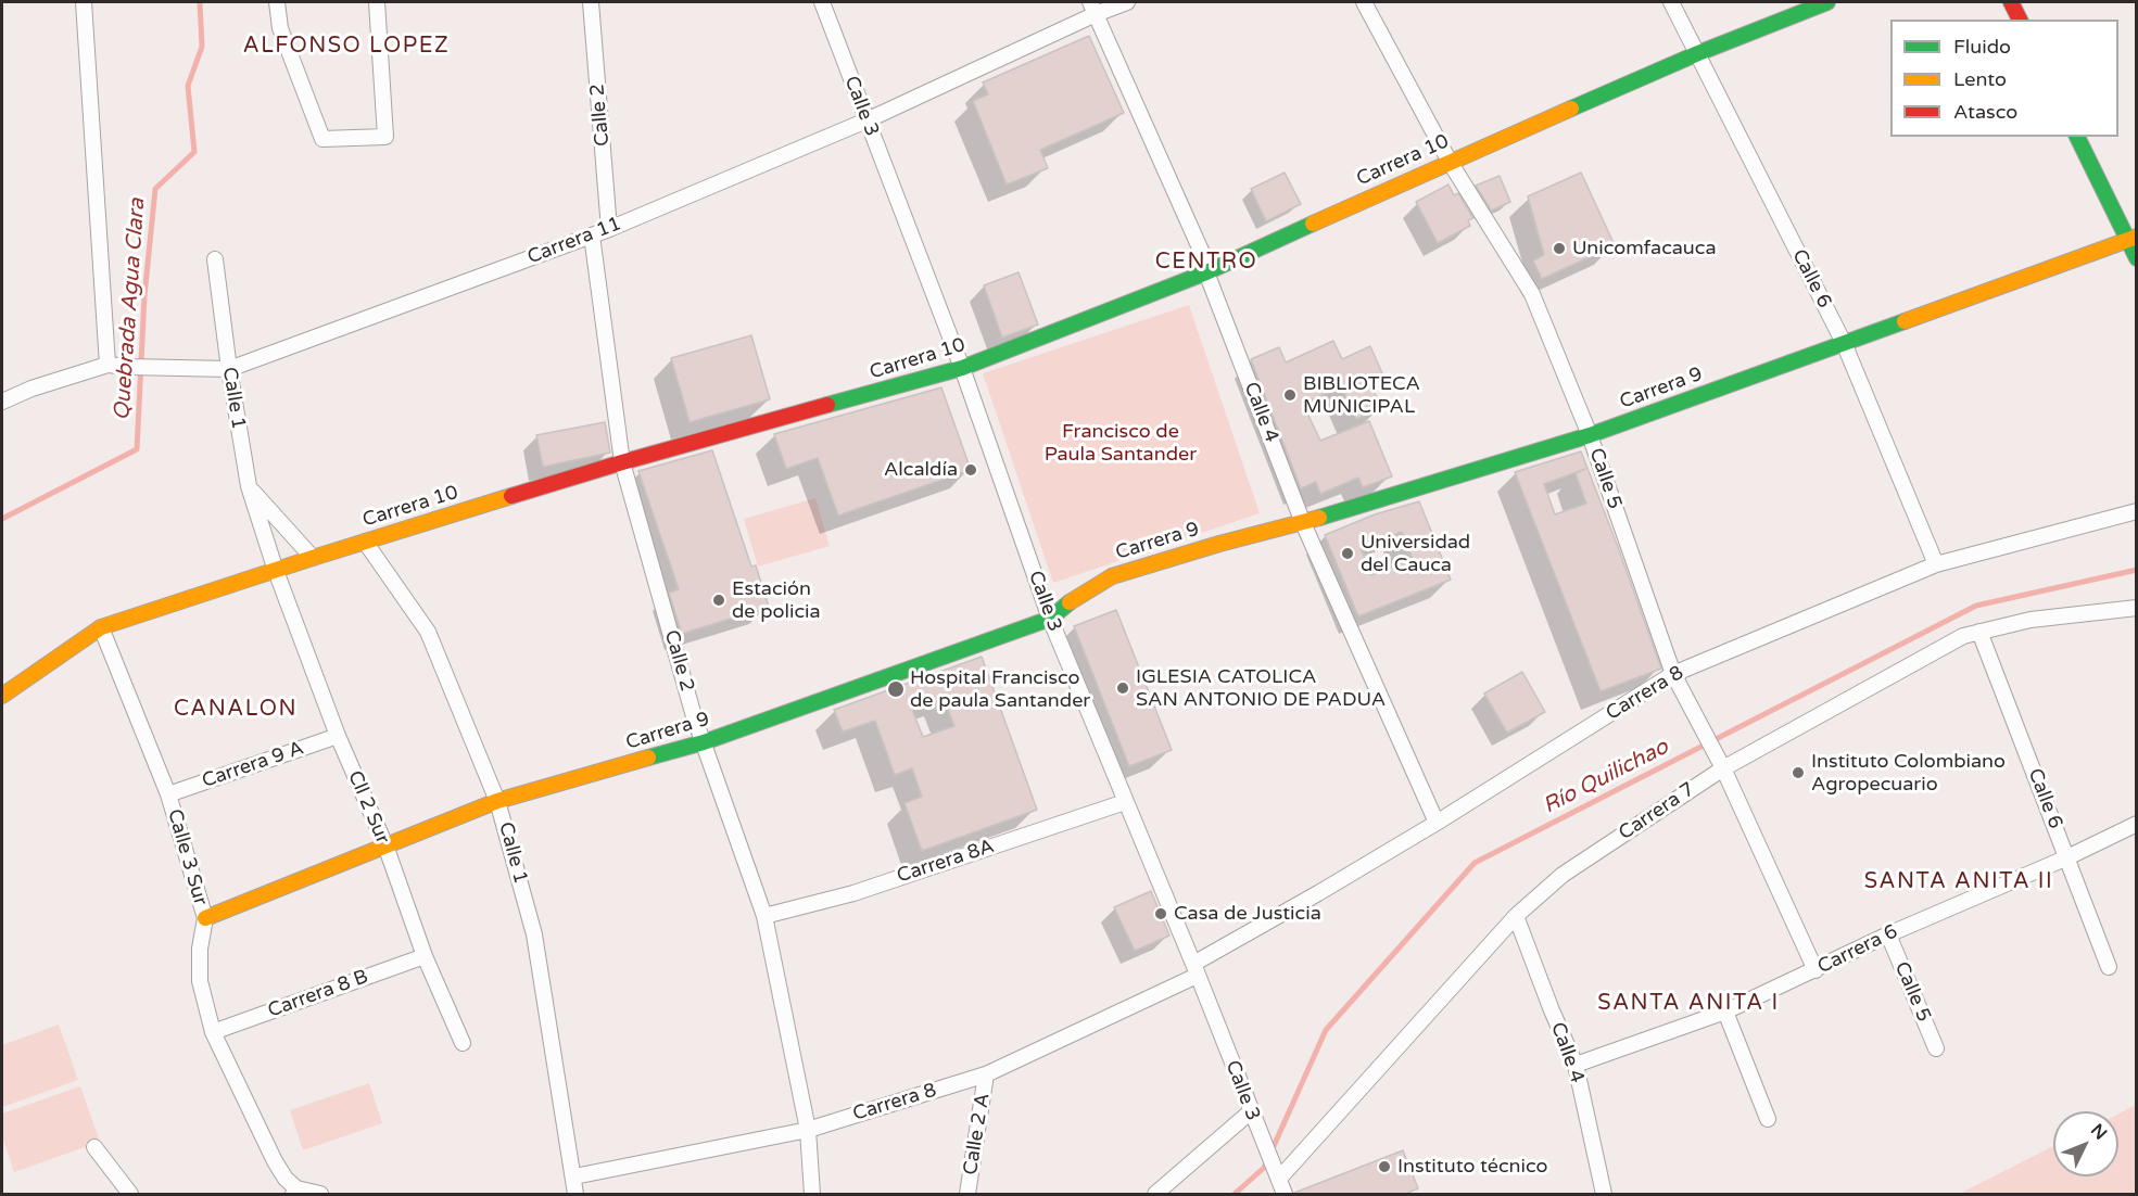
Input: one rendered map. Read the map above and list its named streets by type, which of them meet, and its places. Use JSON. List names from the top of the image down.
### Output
{
  "streets": {
    "street": [
      "Calle 3",
      "Calle 2",
      "Carrera 10",
      "Carrera 11",
      "Calle 6",
      "Carrera 9",
      "Calle 1",
      "Calle 4",
      "Calle 5",
      "Carrera 8",
      "Carrera 9 A",
      "Cll 2 Sur",
      "Carrera 7",
      "Calle 3 Sur",
      "Carrera 8A",
      "Carrera 6",
      "Carrera 8 B",
      "Calle 2 A"
    ]
  },
  "crossings": [
    ["Calle 3", "Carrera 10"],
    ["Calle 3", "Carrera 11"],
    ["Calle 3", "Carrera 9"],
    ["Calle 3", "Carrera 8"],
    ["Calle 3", "Carrera 7"],
    ["Calle 3", "Carrera 8A"],
    ["Calle 2", "Carrera 10"],
    ["Calle 2", "Carrera 11"],
    ["Calle 2", "Carrera 9"],
    ["Calle 2", "Carrera 8"],
    ["Calle 2", "Carrera 8A"],
    ["Carrera 10", "Calle 6"],
    ["Carrera 10", "Calle 1"],
    ["Carrera 10", "Calle 4"],
    ["Carrera 10", "Calle 5"],
    ["Carrera 10", "Cll 2 Sur"],
    ["Carrera 10", "Calle 3 Sur"],
    ["Carrera 11", "Calle 1"],
    ["Carrera 11", "Calle 4"],
    ["Calle 6", "Carrera 9"],
    ["Calle 6", "Carrera 8"],
    ["Calle 6", "Carrera 7"],
    ["Calle 6", "Carrera 6"],
    ["Carrera 9", "Calle 1"],
    ["Carrera 9", "Calle 4"],
    ["Carrera 9", "Calle 5"],
    ["Carrera 9", "Cll 2 Sur"],
    ["Carrera 9", "Calle 3 Sur"],
    ["Calle 1", "Carrera 8"],
    ["Calle 1", "Cll 2 Sur"],
    ["Calle 4", "Carrera 8"],
    ["Calle 4", "Carrera 7"],
    ["Calle 4", "Carrera 6"],
    ["Calle 5", "Carrera 8"],
    ["Calle 5", "Carrera 7"],
    ["Calle 5", "Carrera 6"],
    ["Carrera 8", "Calle 2 A"],
    ["Carrera 9 A", "Cll 2 Sur"],
    ["Carrera 9 A", "Calle 3 Sur"],
    ["Cll 2 Sur", "Carrera 8 B"],
    ["Calle 3 Sur", "Carrera 8 B"]
  ],
  "districts": [
    "ALFONSO LOPEZ",
    "CENTRO",
    "CANALON",
    "SANTA ANITA II",
    "SANTA ANITA I"
  ],
  "water": ["Quebrada Agua Clara", "Río Quilichao"],
  "parks": ["Francisco de Paula Santander"],
  "places": [
    "Unicomfacauca",
    "BIBLIOTECA MUNICIPAL",
    "Alcaldía",
    "Universidad del Cauca",
    "Estación de policia",
    "IGLESIA CATOLICA SAN ANTONIO DE PADUA",
    "Hospital Francisco de paula Santander",
    "Instituto Colombiano Agropecuario",
    "Casa de Justicia",
    "Instituto técnico"
  ],
  "legend": ["Fluido", "Lento", "Atasco"],
  "north": "top right"
}
